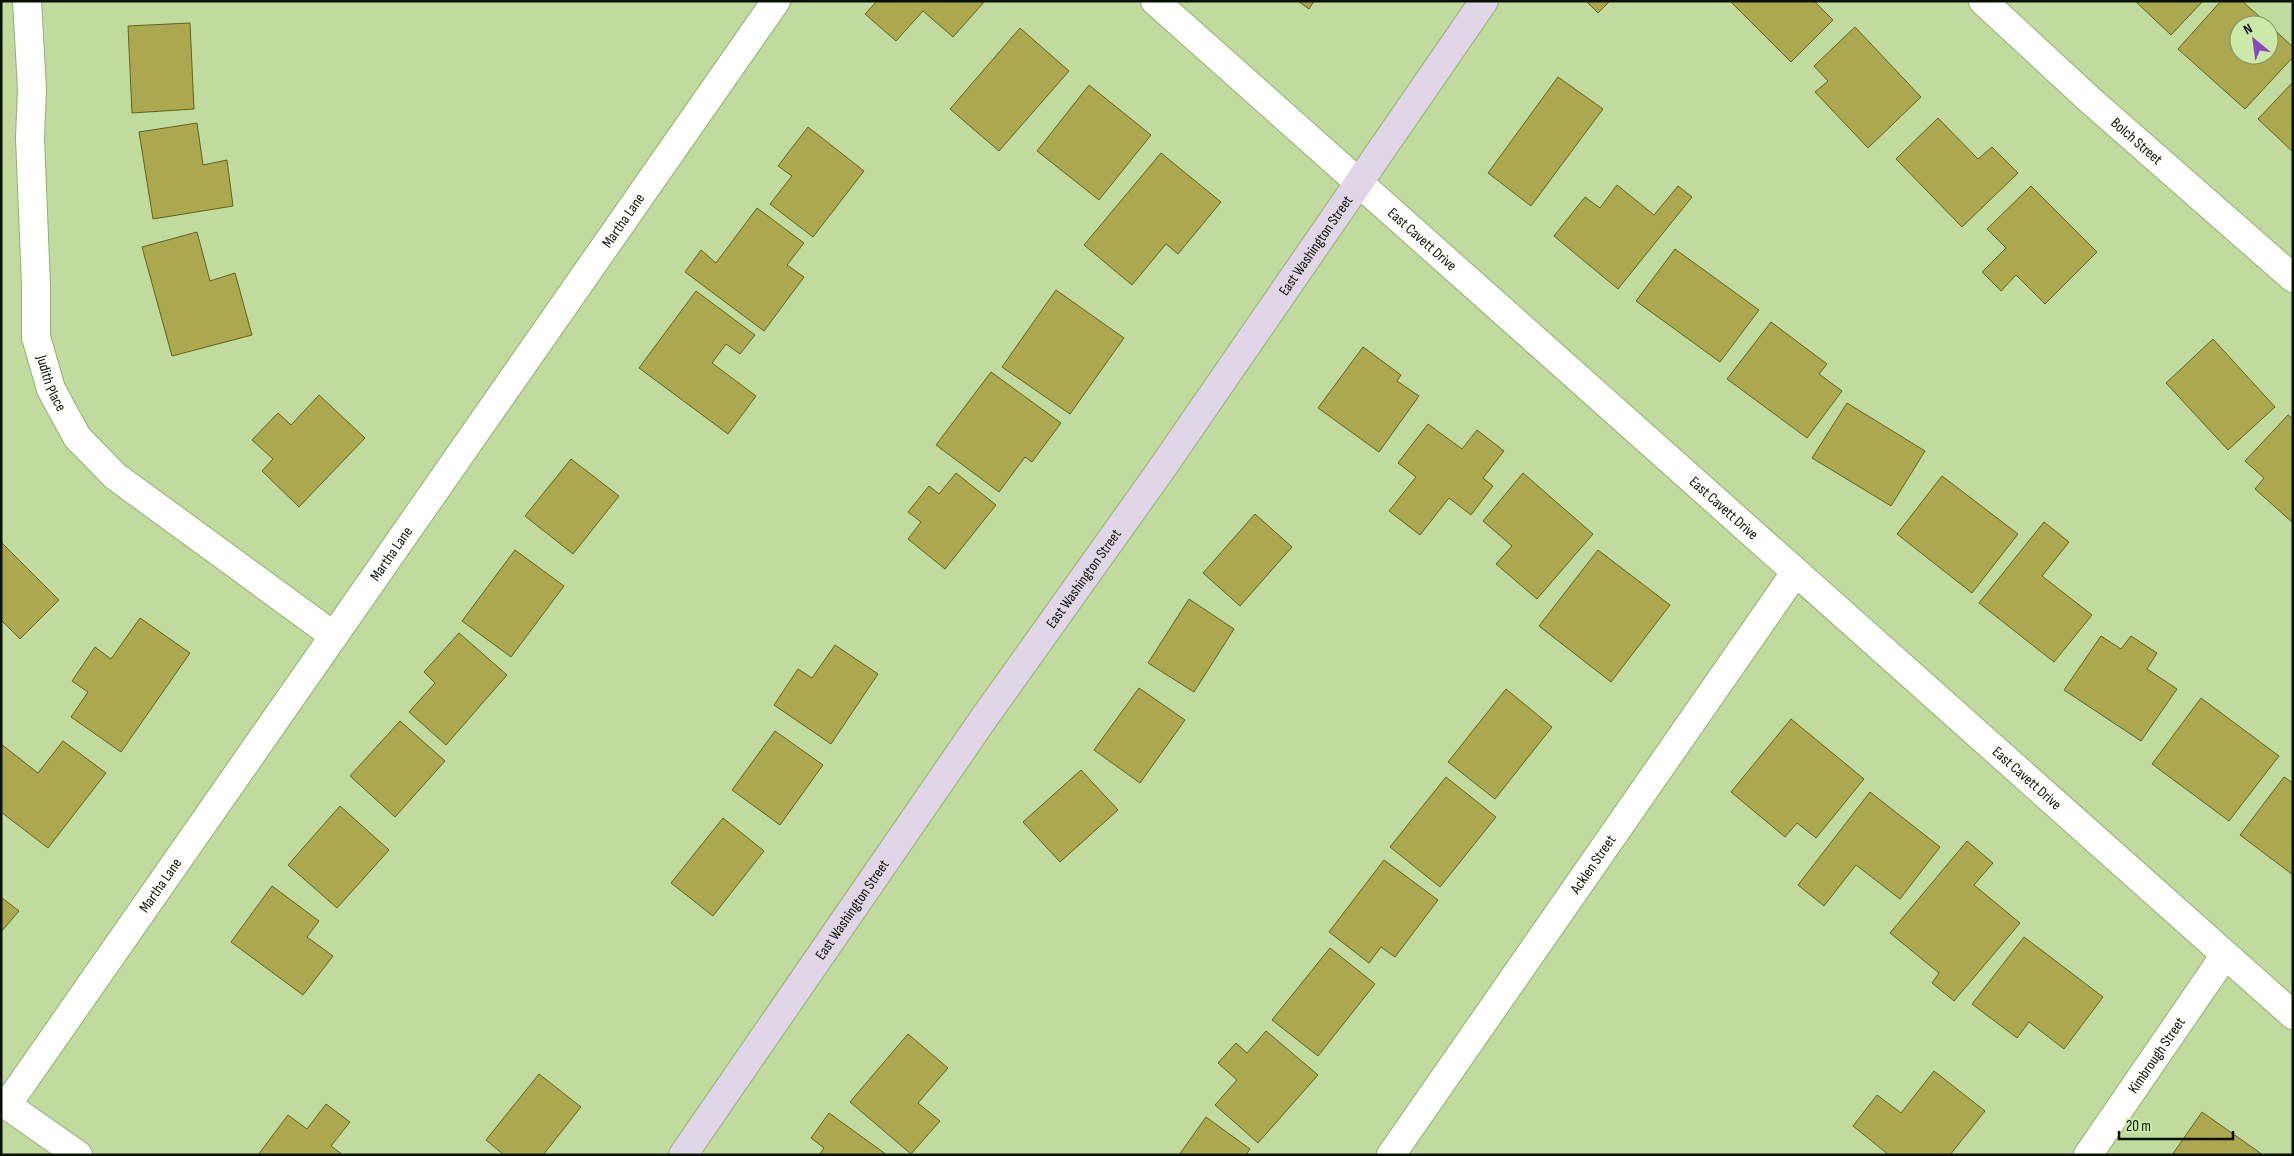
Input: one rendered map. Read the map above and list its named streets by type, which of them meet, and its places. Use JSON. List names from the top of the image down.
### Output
{
  "streets": {
    "street": [
      "Bolch Street",
      "Martha Lane",
      "East Cavett Drive",
      "East Washington Street",
      "Judith Place",
      "Acklen Street",
      "Kimbrough Street"
    ]
  },
  "crossings": [
    ["Martha Lane", "Judith Place"],
    ["East Cavett Drive", "East Washington Street"],
    ["East Cavett Drive", "Acklen Street"],
    ["East Cavett Drive", "Kimbrough Street"]
  ],
  "scale_bar": "20 m",
  "north": "top left"
}
